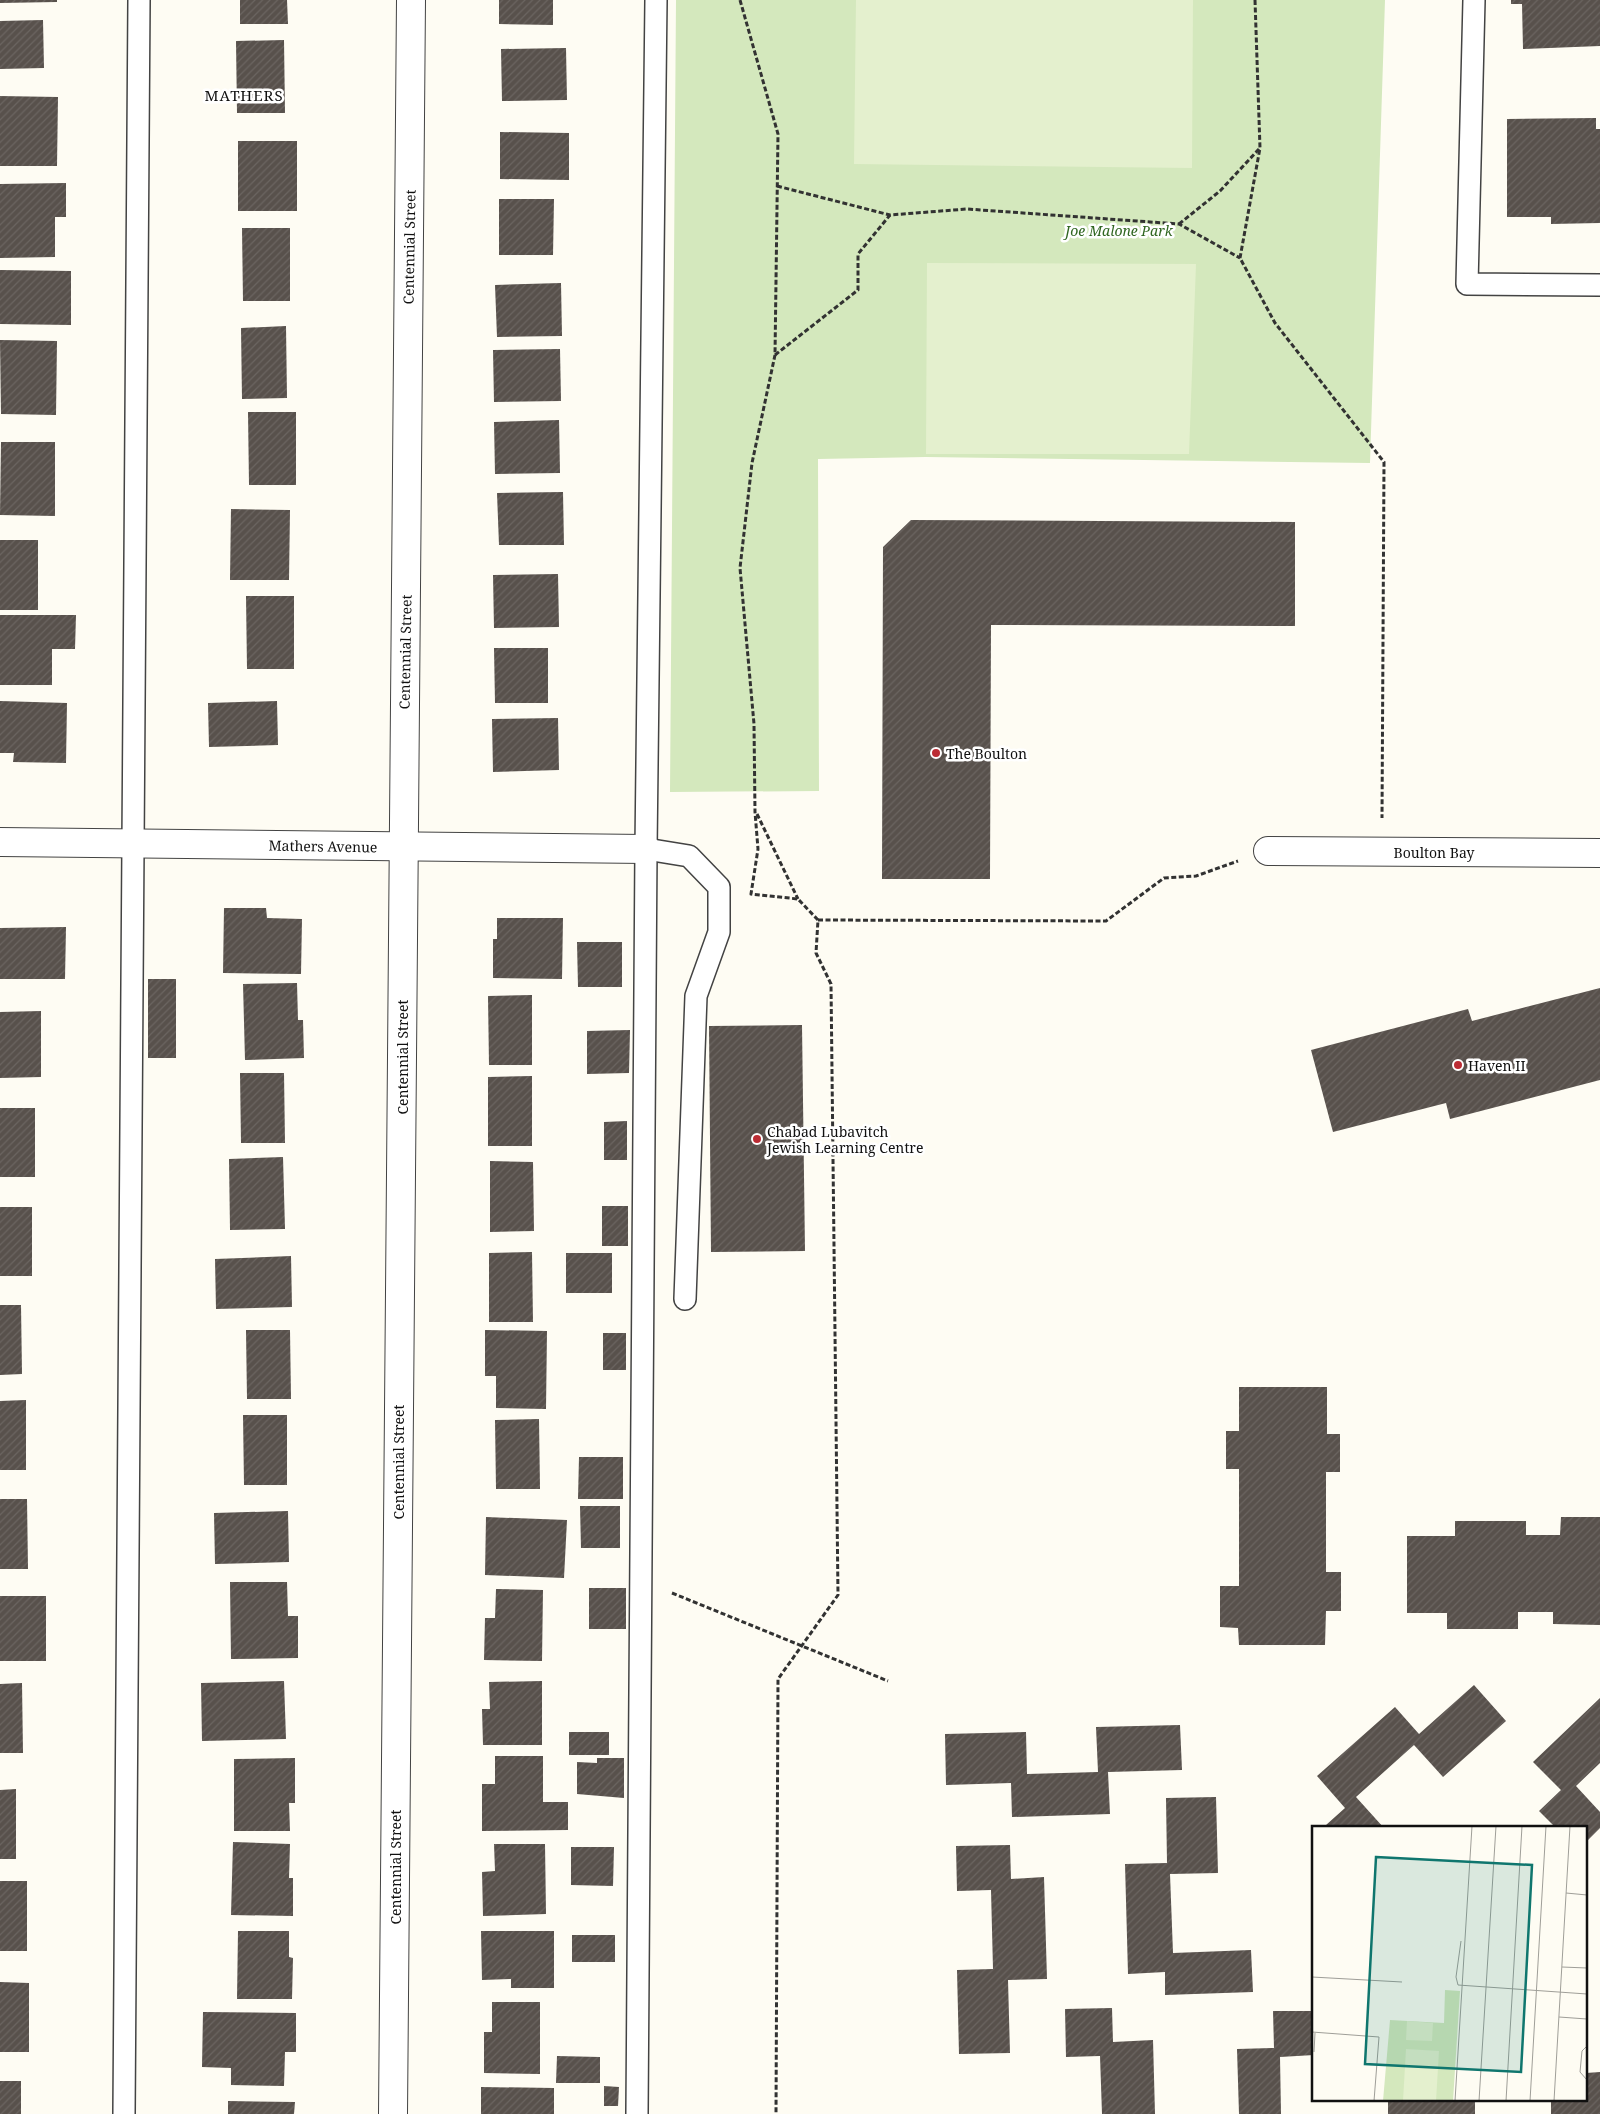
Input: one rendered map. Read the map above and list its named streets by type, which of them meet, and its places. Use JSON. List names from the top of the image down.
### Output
{
  "streets": {
    "street": ["Centennial Street", "Mathers Avenue", "Boulton Bay"]
  },
  "crossings": [
    ["Centennial Street", "Mathers Avenue"]
  ],
  "districts": ["MATHERS"],
  "parks": ["Joe Malone Park"],
  "places": ["The Boulton", "Haven II", "Chabad Lubavitch Jewish Learning Centre"]
}
